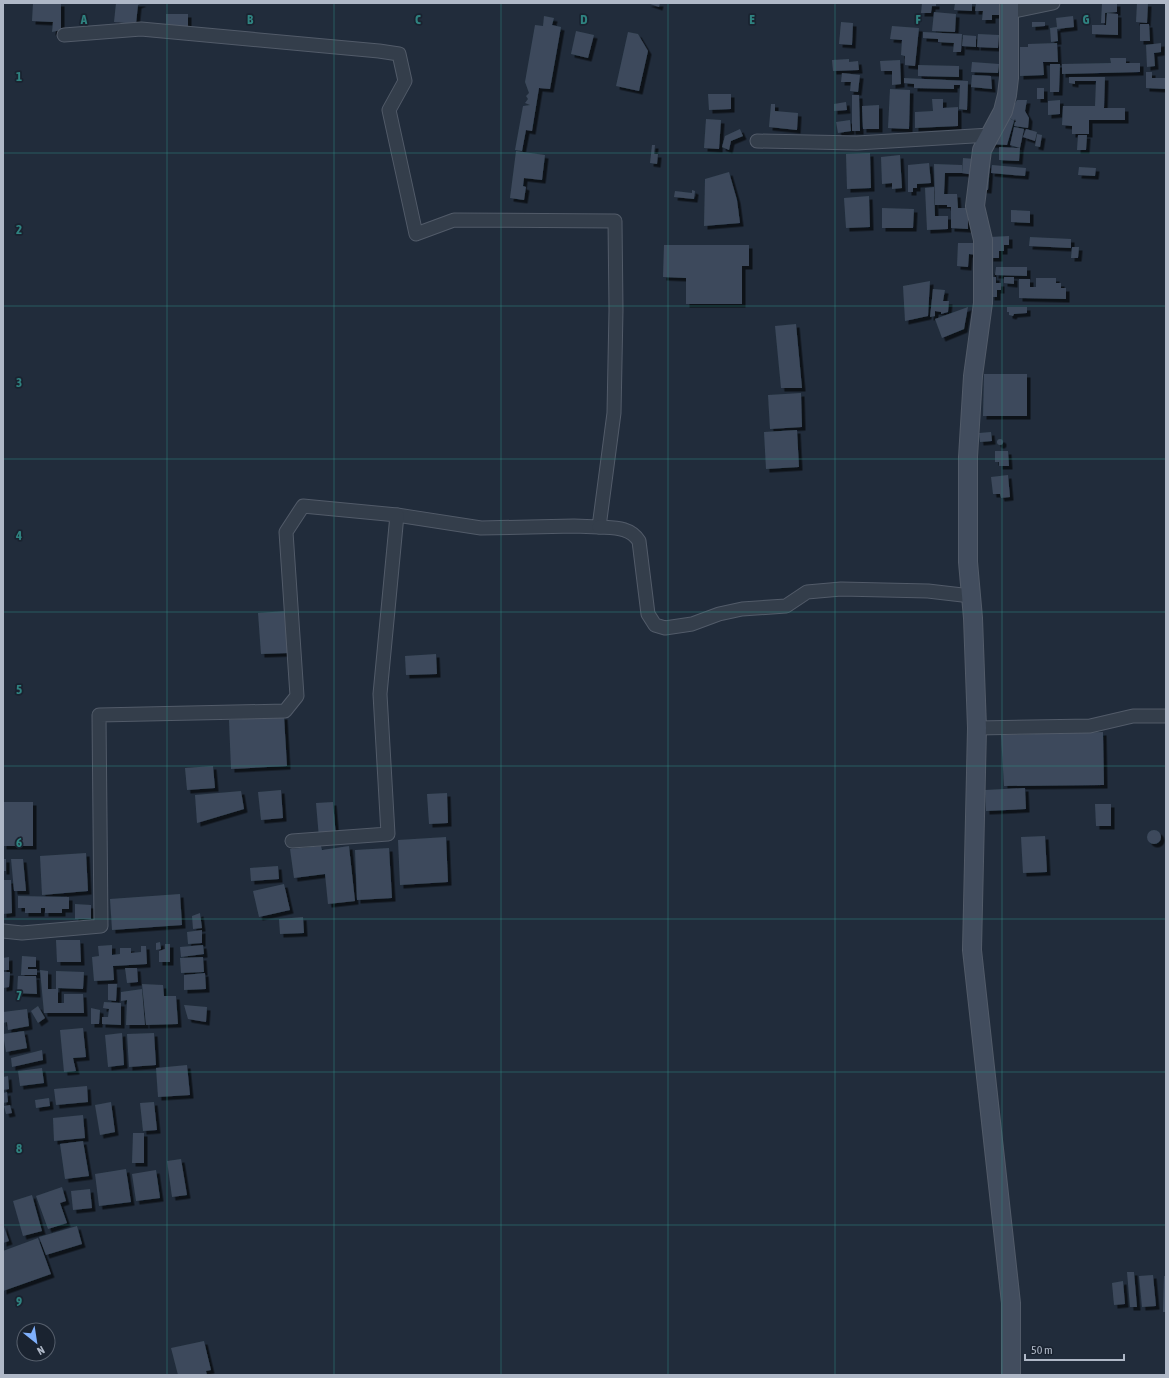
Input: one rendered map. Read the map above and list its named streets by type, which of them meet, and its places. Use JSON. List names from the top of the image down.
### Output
{
  "scale_bar": "50 m",
  "north": "bottom right",
  "grid": {
    "columns": [
      "A",
      "B",
      "C",
      "D",
      "E",
      "F",
      "G"
    ],
    "rows": [
      "1",
      "2",
      "3",
      "4",
      "5",
      "6",
      "7",
      "8",
      "9"
    ]
  }
}
